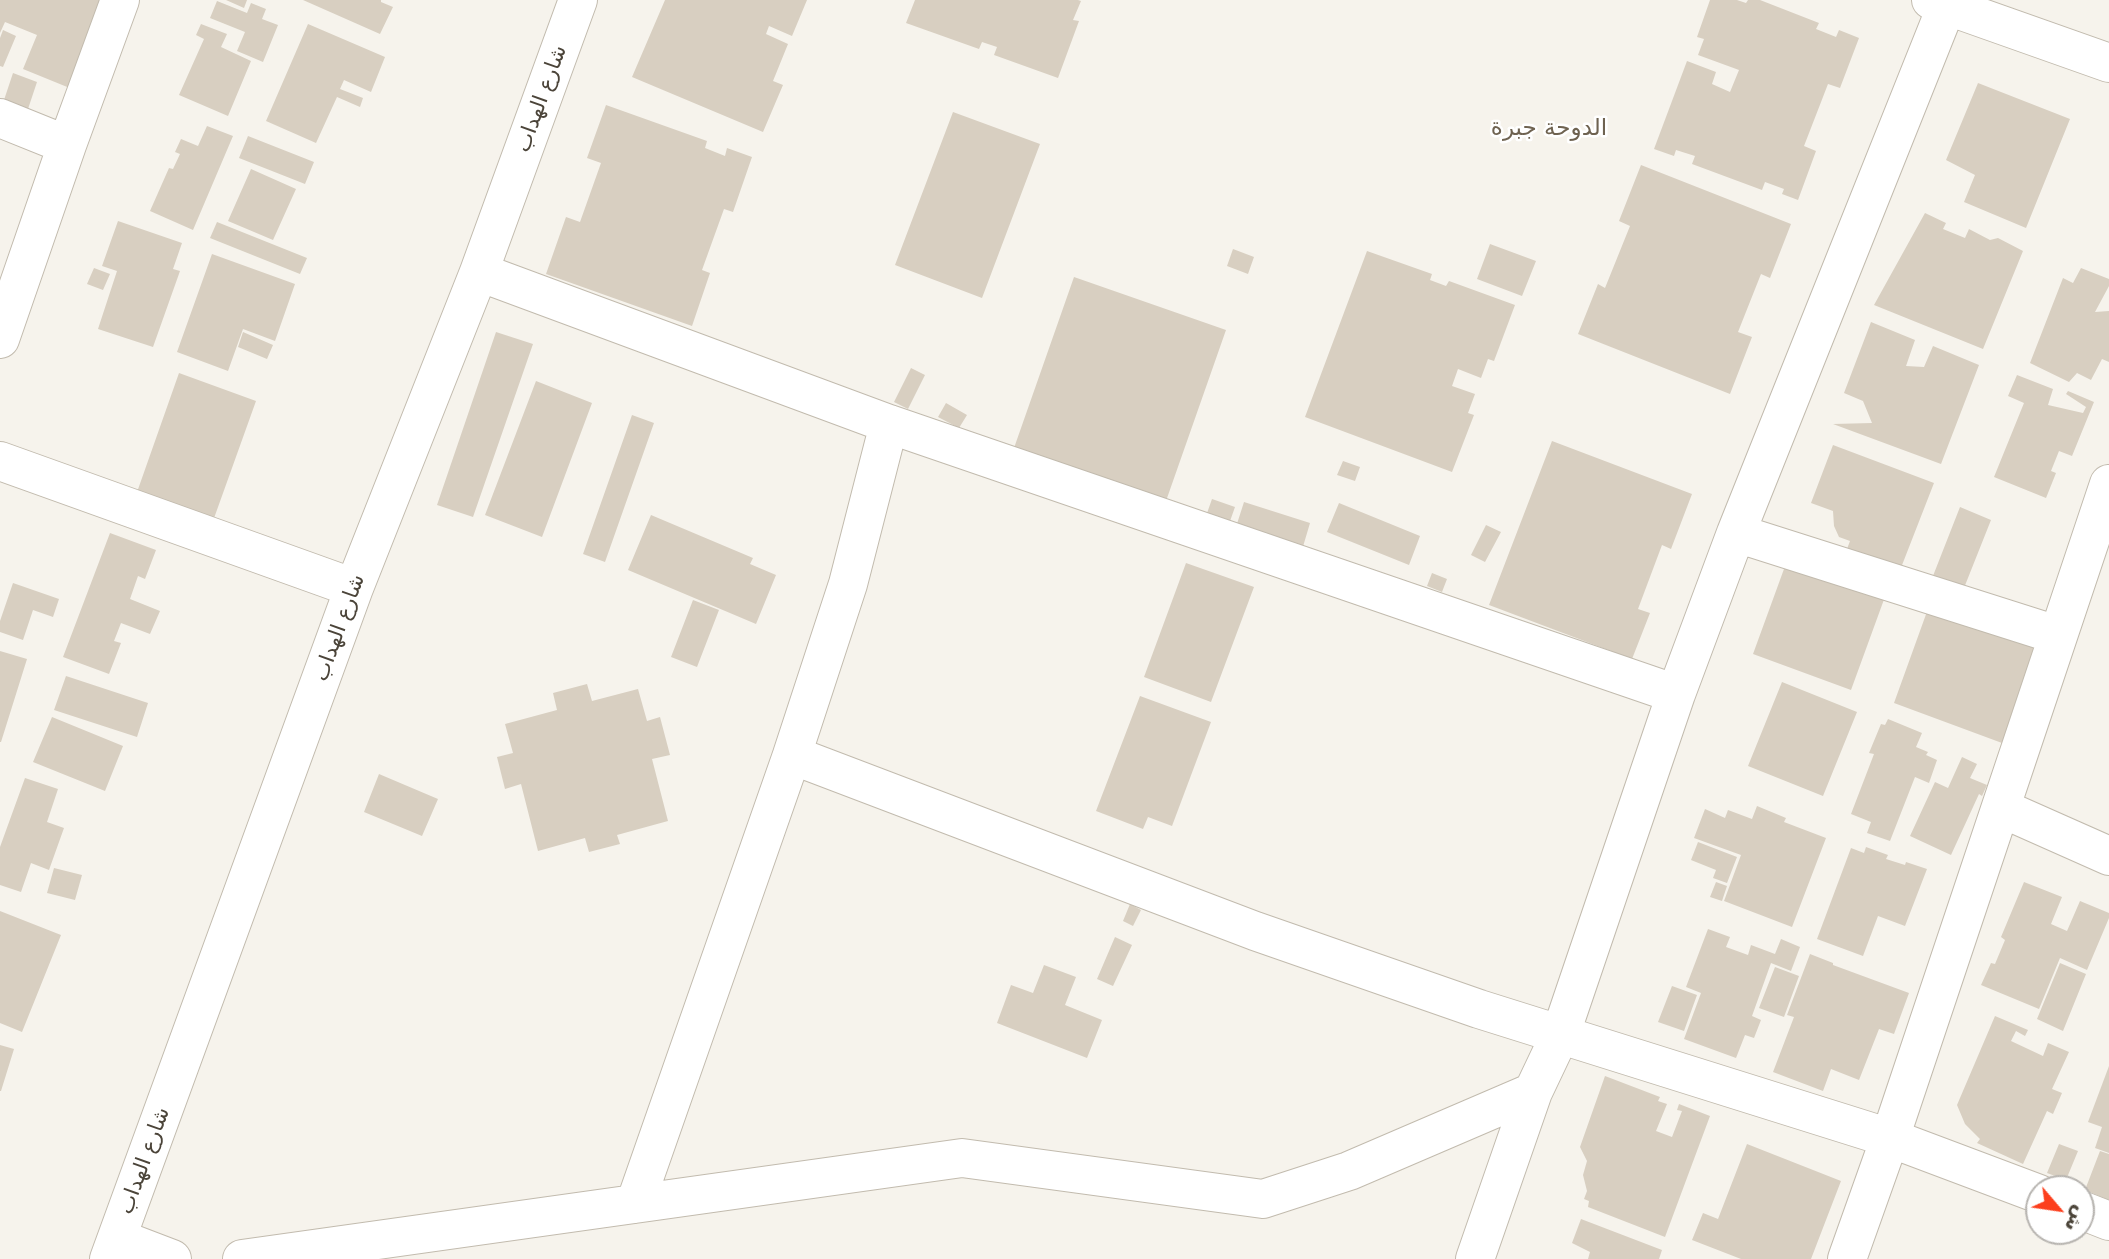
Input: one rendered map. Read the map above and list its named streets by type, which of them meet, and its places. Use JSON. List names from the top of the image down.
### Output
{
  "streets": {
    "street": ["شارع الهداب"]
  },
  "districts": ["الدوحة جبرة"],
  "north": "bottom right"
}
